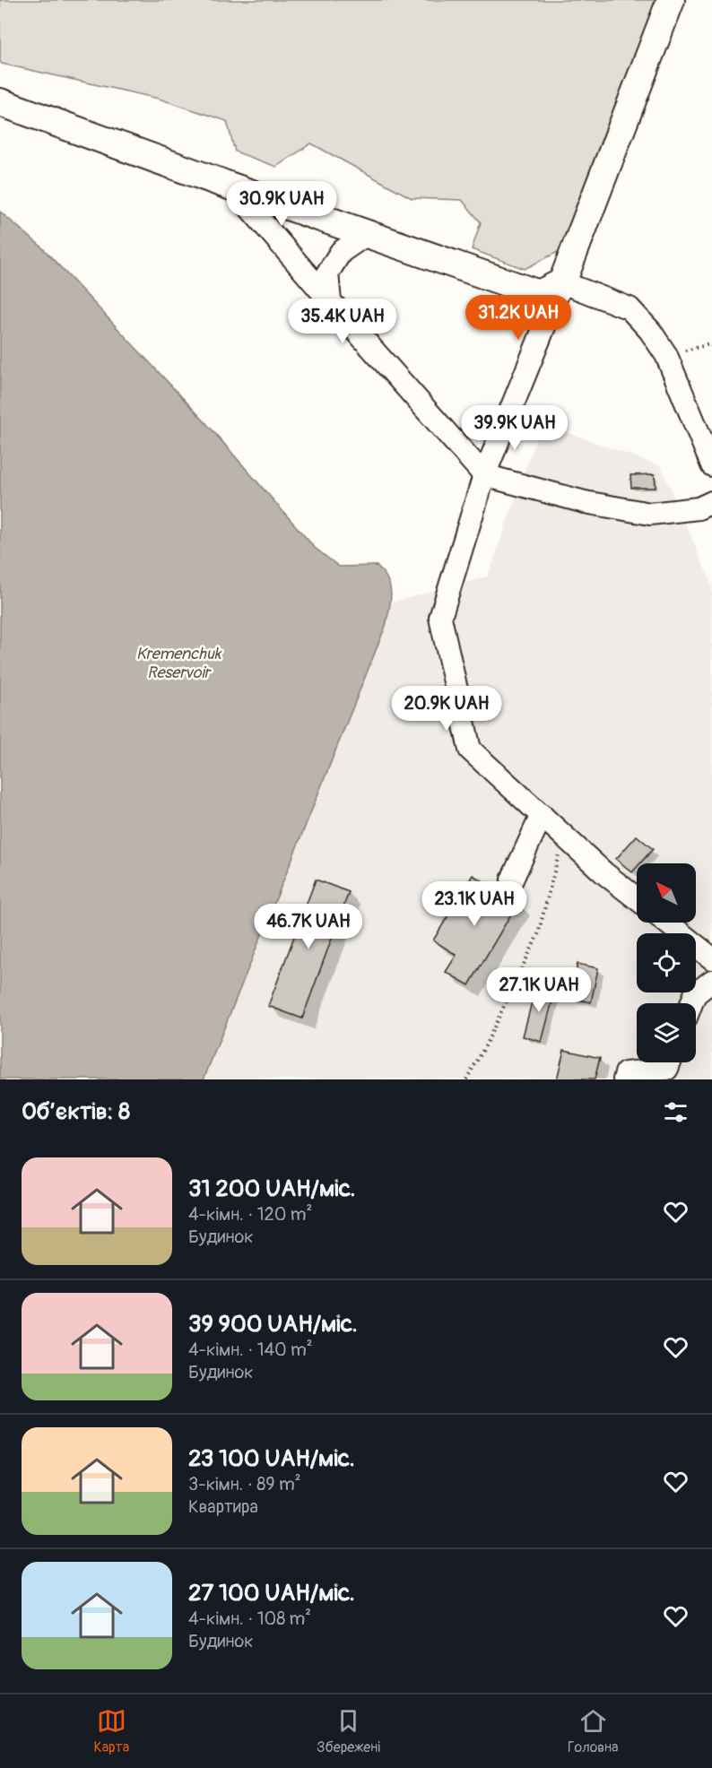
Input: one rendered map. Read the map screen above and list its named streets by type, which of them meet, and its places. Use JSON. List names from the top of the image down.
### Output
{
  "water": ["Kremenchuk Reservoir"],
  "north": "top left",
  "page": {
    "price": [
      "30.9K UAH",
      "31.2K UAH",
      "35.4K UAH",
      "39.9K UAH",
      "20.9K UAH",
      "23.1K UAH",
      "46.7K UAH",
      "27.1K UAH"
    ],
    "heading": "Об’єктів: 8",
    "list": [
      {
        "name": "31 200 UAH/міс.",
        "note": "4-кімн. · 120 m² · Будинок"
      },
      {
        "name": "39 900 UAH/міс.",
        "note": "4-кімн. · 140 m² · Будинок"
      },
      {
        "name": "23 100 UAH/міс.",
        "note": "3-кімн. · 89 m² · Квартира"
      },
      {
        "name": "27 100 UAH/міс.",
        "note": "4-кімн. · 108 m² · Будинок"
      }
    ],
    "tabs": ["Карта", "Збережені", "Головна"]
  }
}
